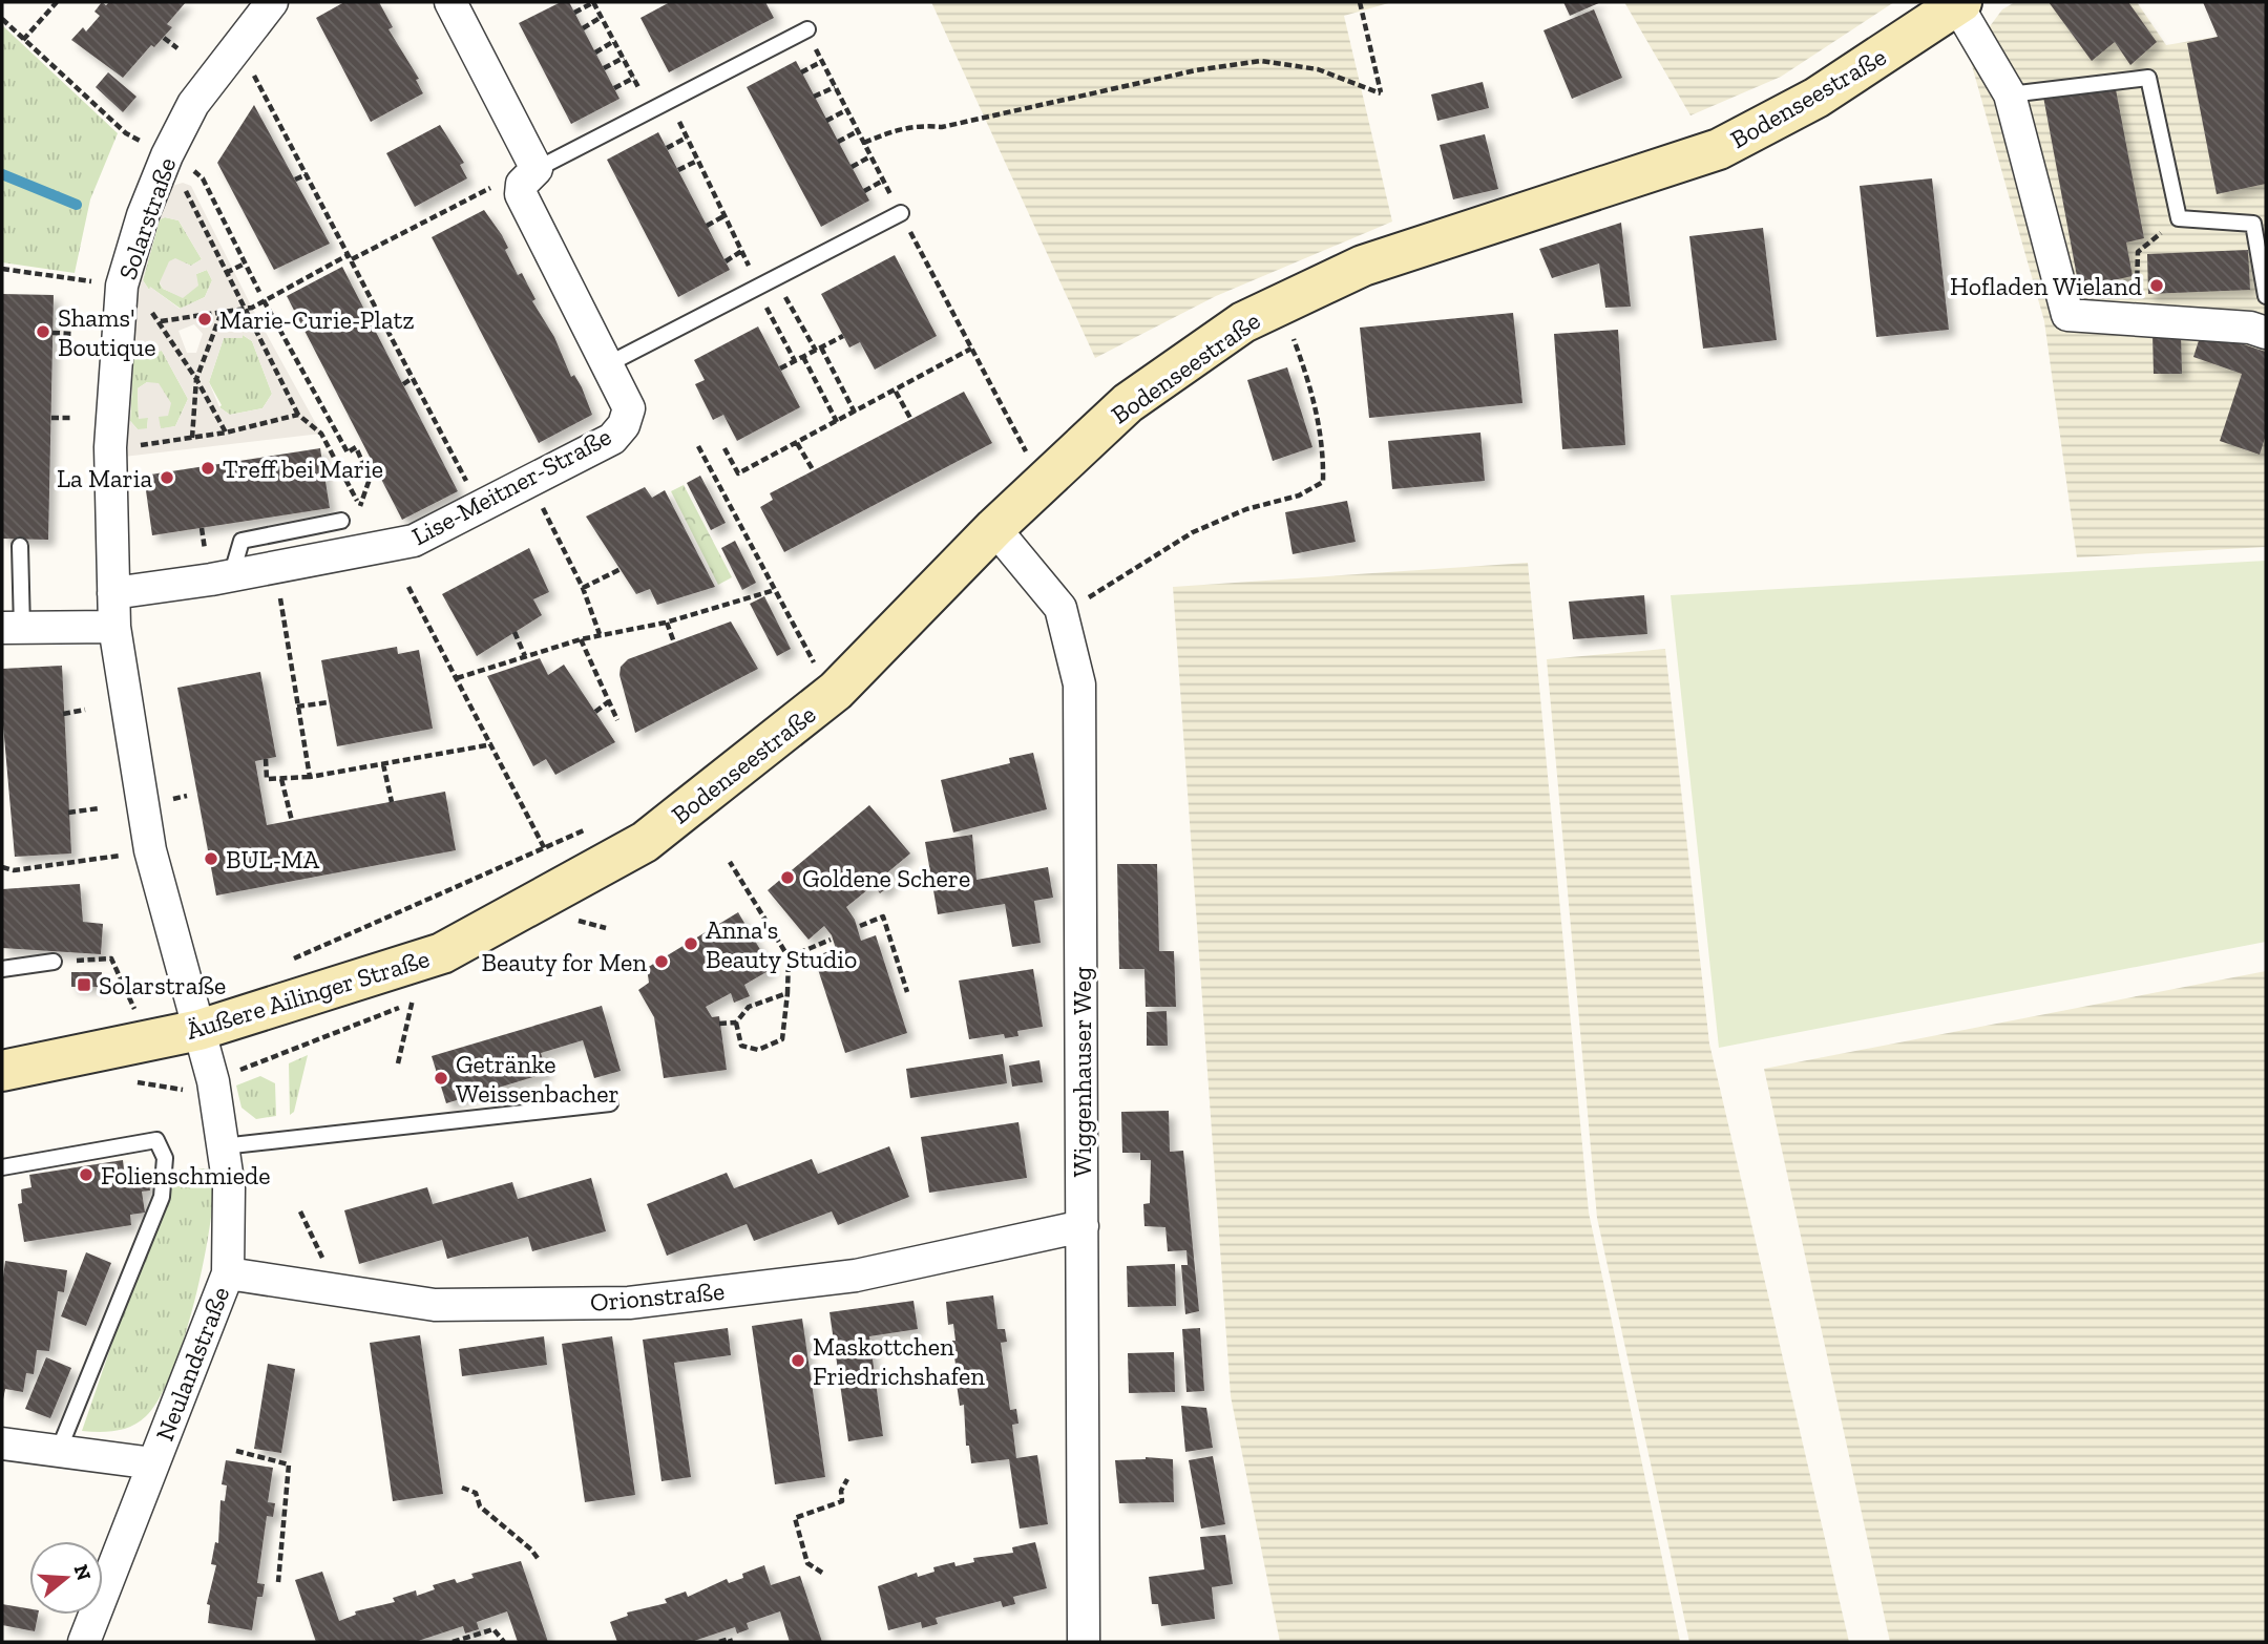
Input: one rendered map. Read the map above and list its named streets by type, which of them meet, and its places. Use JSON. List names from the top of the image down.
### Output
{
  "streets": {
    "main road": ["Bodenseestraße", "Äußere Ailinger Straße"],
    "street": [
      "Solarstraße",
      "Lise-Meitner-Straße",
      "Wiggenhauser Weg",
      "Orionstraße",
      "Neulandstraße"
    ]
  },
  "crossings": [
    ["Bodenseestraße", "Äußere Ailinger Straße"],
    ["Bodenseestraße", "Wiggenhauser Weg"],
    ["Solarstraße", "Lise-Meitner-Straße"],
    ["Solarstraße", "Äußere Ailinger Straße"],
    ["Solarstraße", "Neulandstraße"],
    ["Äußere Ailinger Straße", "Neulandstraße"],
    ["Wiggenhauser Weg", "Orionstraße"],
    ["Orionstraße", "Neulandstraße"]
  ],
  "places": {
    "other": [
      "Hofladen Wieland",
      "Marie-Curie-Platz",
      "Shams' Boutique",
      "Treff bei Marie",
      "La Maria",
      "BUL-MA",
      "Goldene Schere",
      "Anna's Beauty Studio",
      "Beauty for Men",
      "Getränke Weissenbacher",
      "Folienschmiede",
      "Maskottchen Friedrichshafen"
    ],
    "transit": ["Solarstraße"]
  },
  "north": "right"
}
